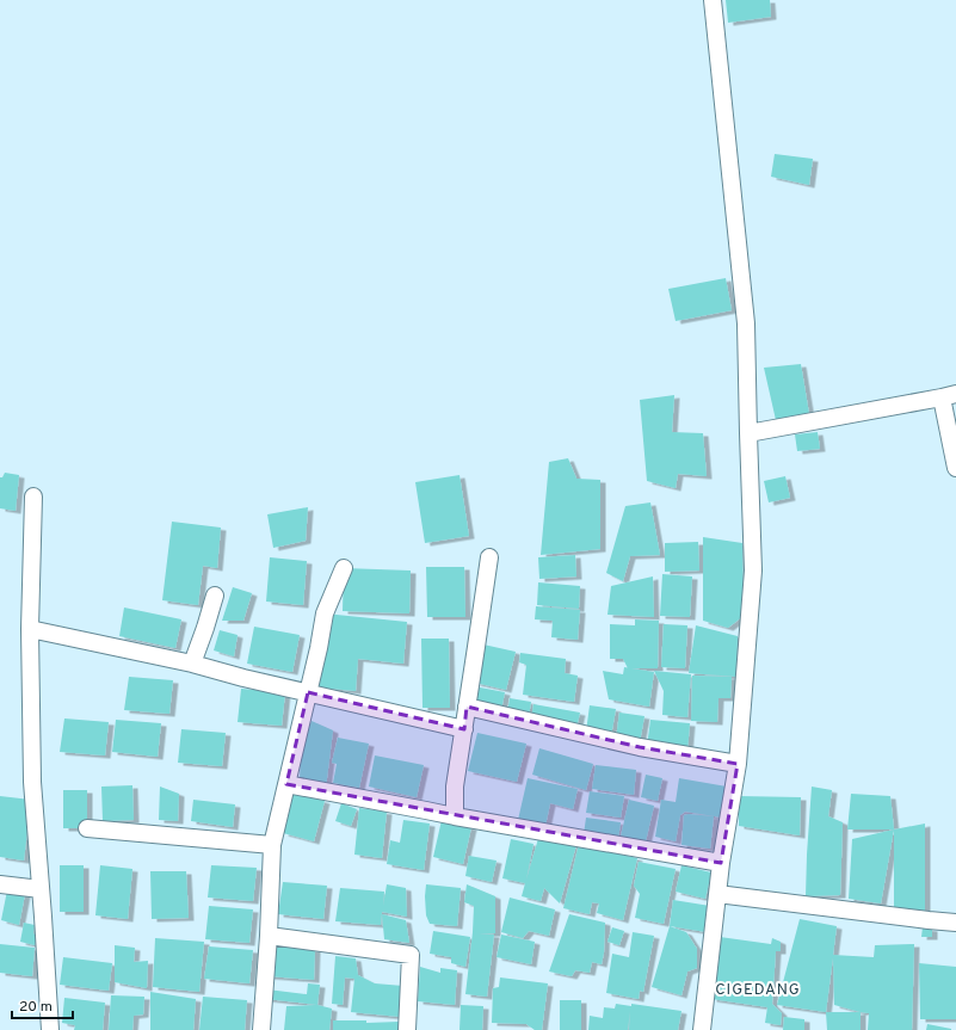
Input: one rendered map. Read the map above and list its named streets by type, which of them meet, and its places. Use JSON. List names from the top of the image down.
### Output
{
  "districts": ["CIGEDANG"],
  "scale_bar": "20 m"
}
